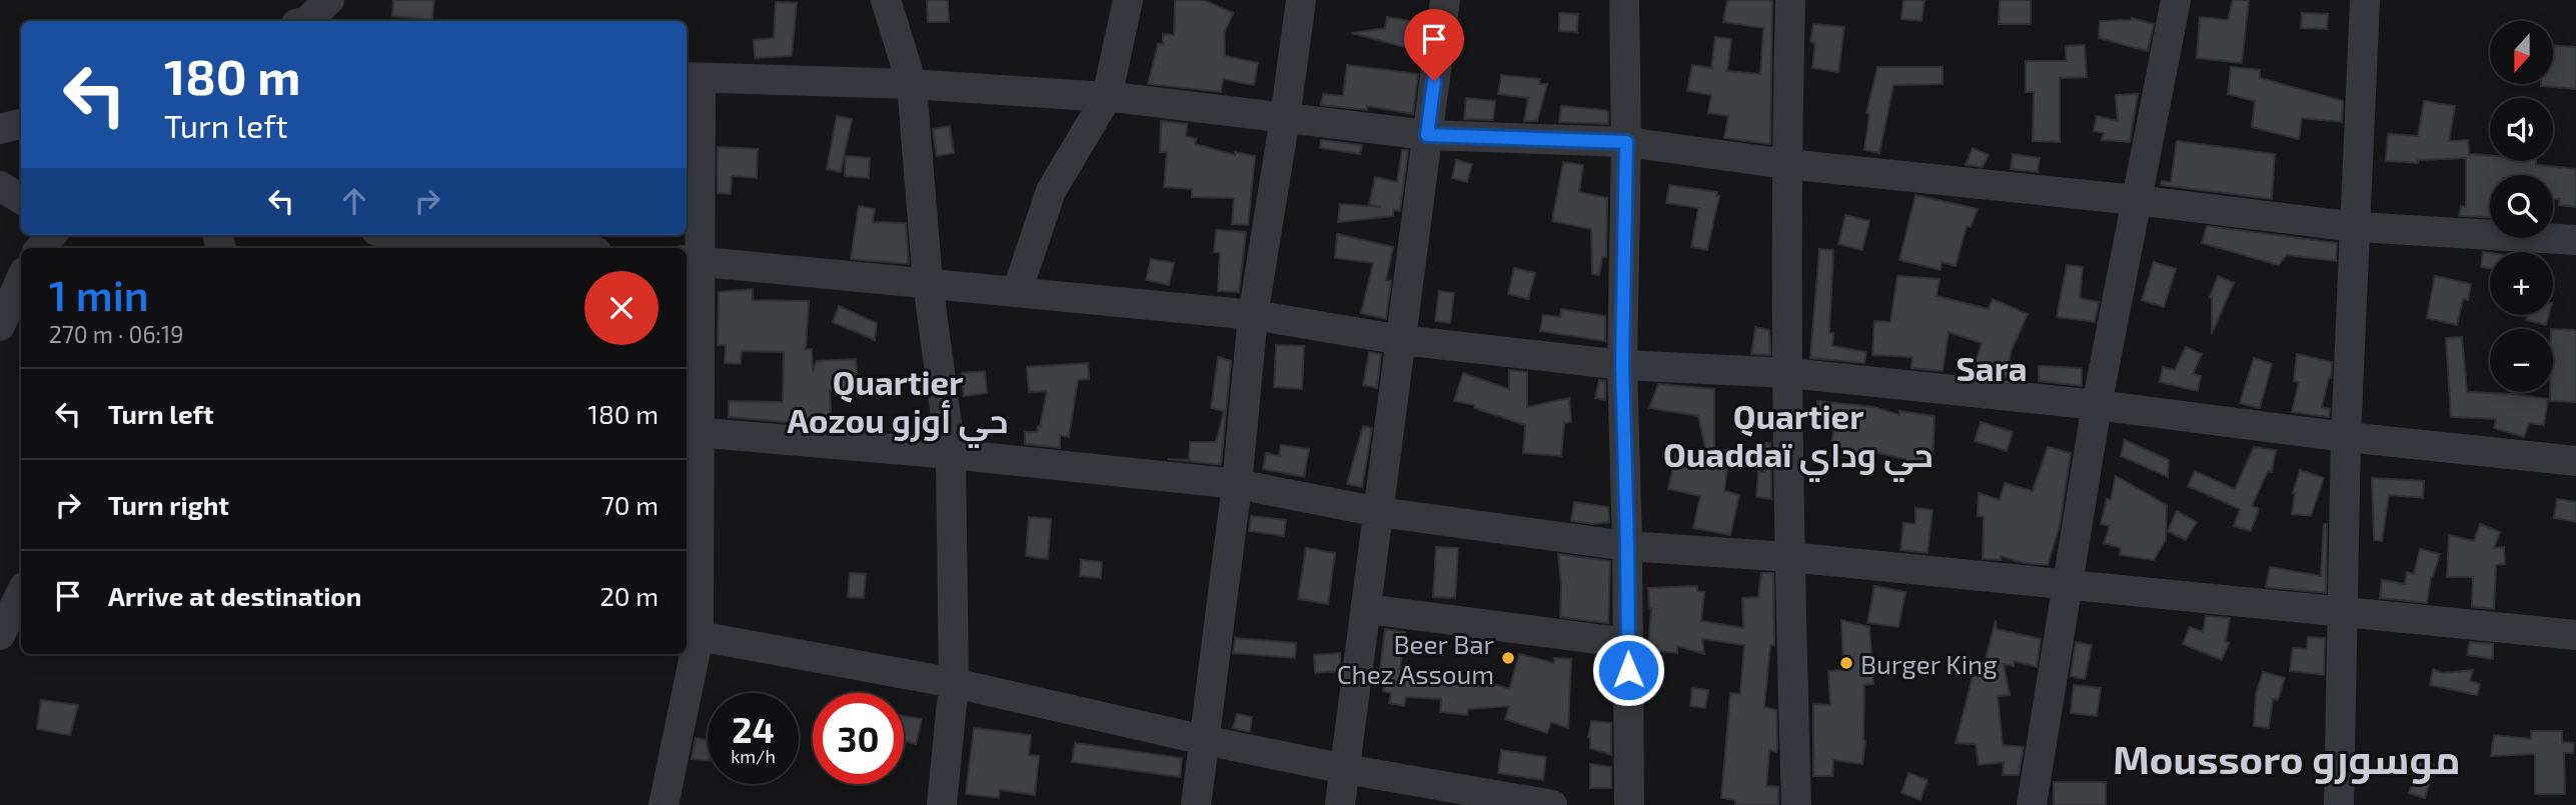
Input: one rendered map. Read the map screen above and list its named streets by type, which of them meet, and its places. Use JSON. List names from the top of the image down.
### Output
{
  "districts": [
    "Sara",
    "Quartier Aozou حي أوزو",
    "Quartier Ouaddaï حي وداي",
    "Moussoro موسورو"
  ],
  "places": ["Beer Bar Chez Assoum", "Burger King"],
  "north": "bottom",
  "page": {
    "map_buttons": ["+", "−"],
    "turn": ["180 m", "Turn left"],
    "heading": ["1 min", "270 m · 06:19"],
    "list": [
      {
        "name": "Turn left",
        "value": "180 m"
      },
      {
        "name": "Turn right",
        "value": "70 m"
      },
      {
        "name": "Arrive at destination",
        "value": "20 m"
      }
    ],
    "speed": "24 km/h",
    "limit": "30"
  }
}
